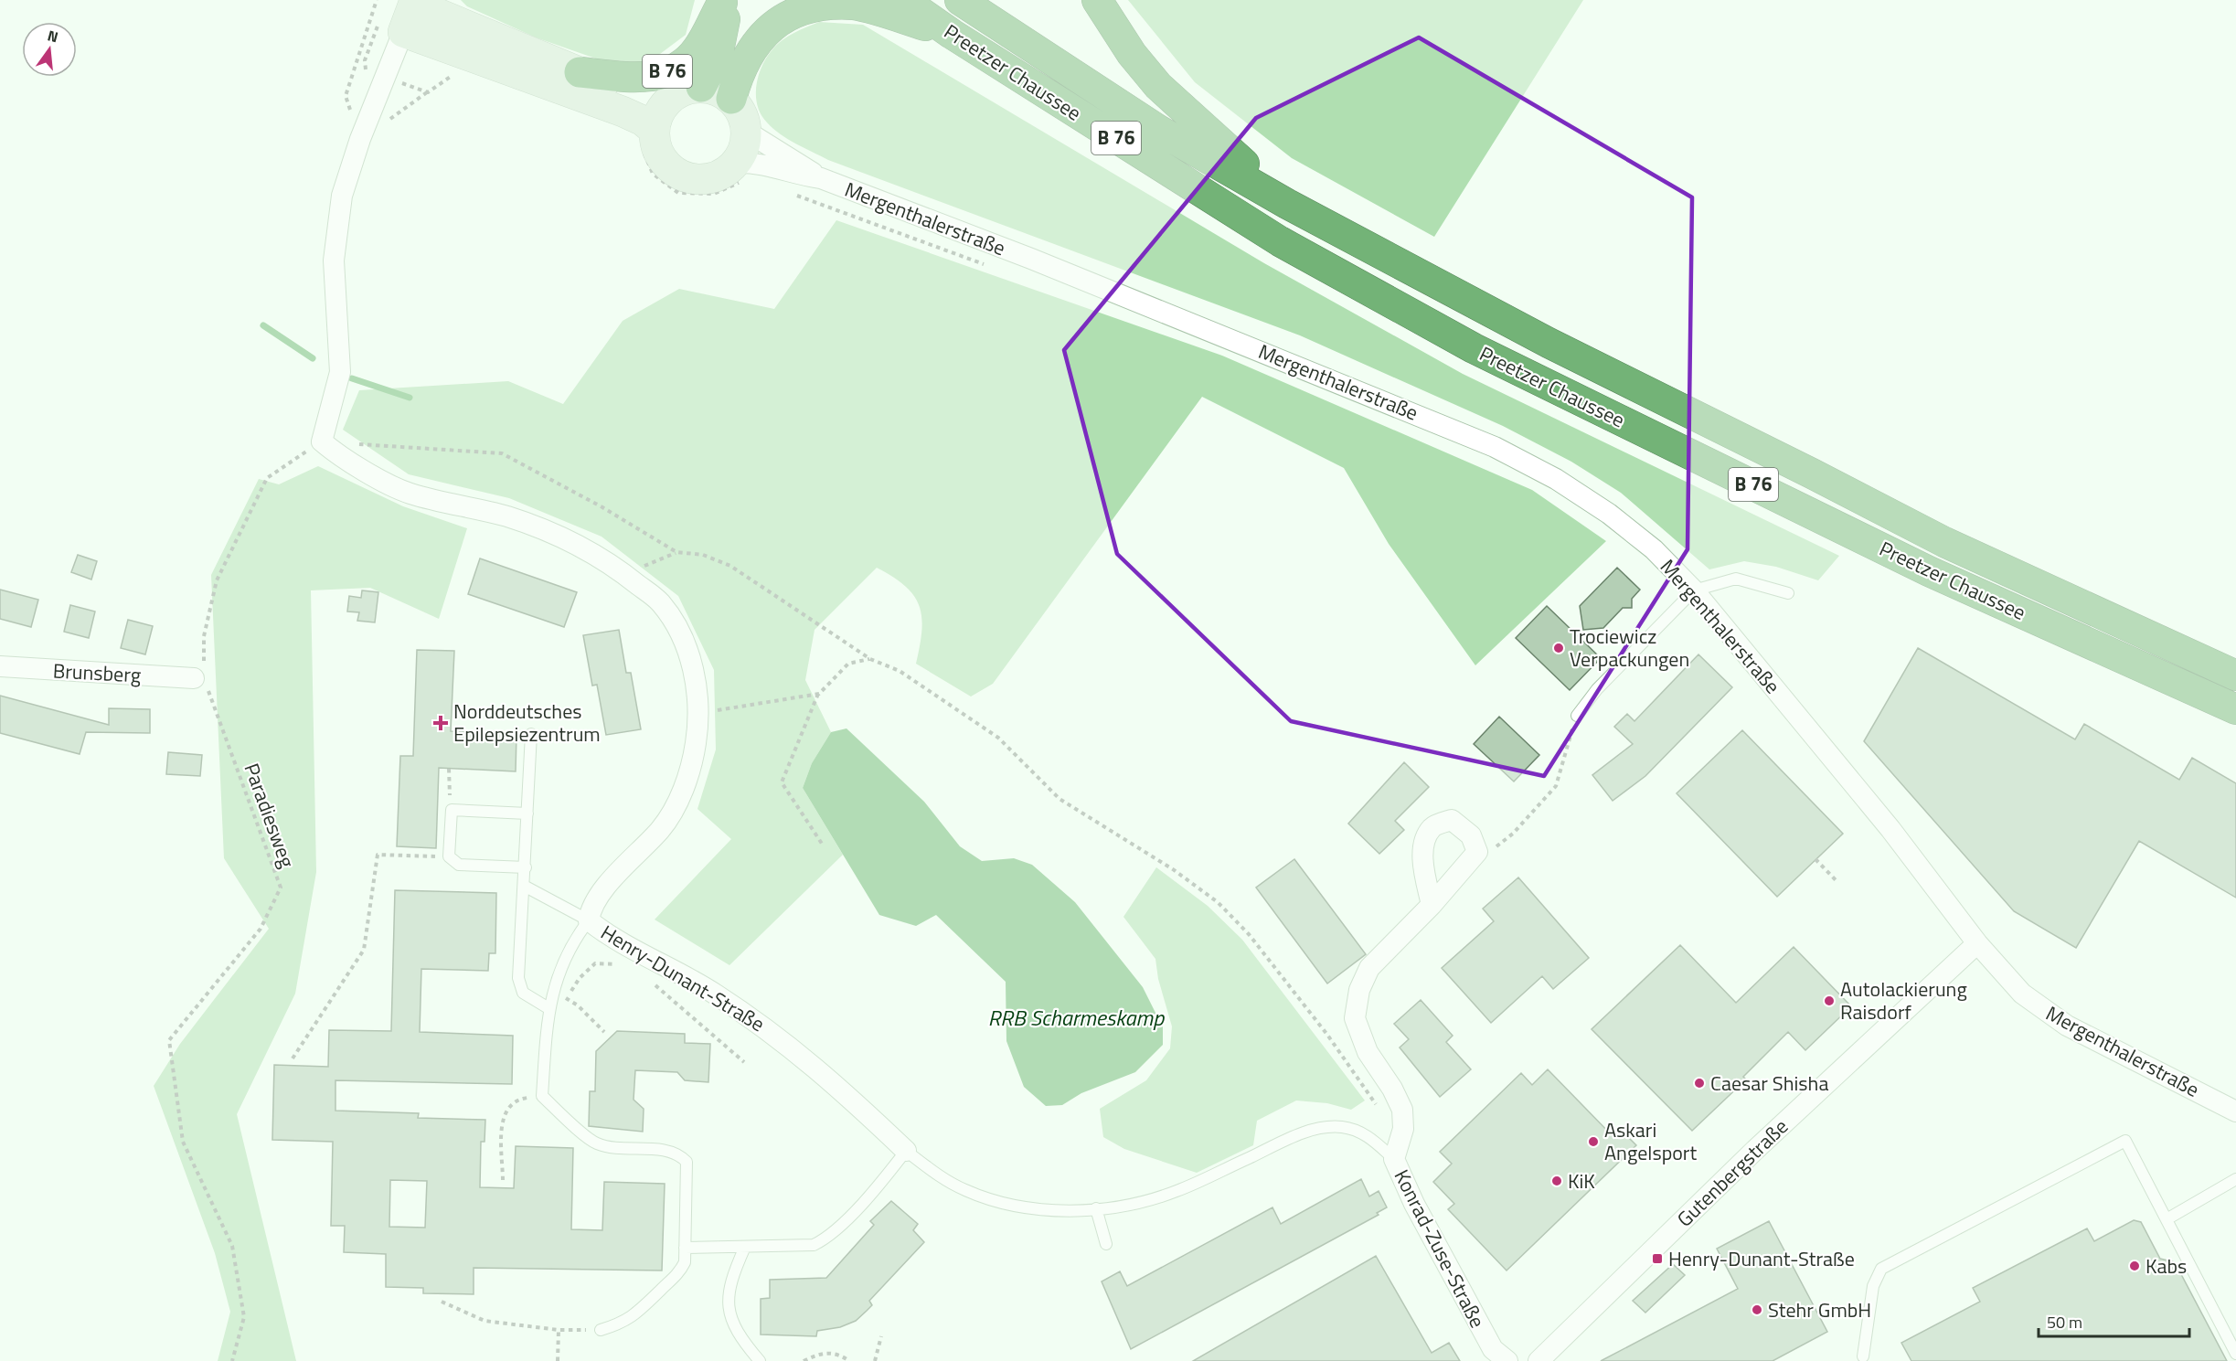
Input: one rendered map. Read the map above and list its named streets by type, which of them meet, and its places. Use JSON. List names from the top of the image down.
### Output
{
  "streets": {
    "highway": ["B 76", "Preetzer Chaussee"],
    "street": [
      "Mergenthalerstraße",
      "Brunsberg",
      "Henry-Dunant-Straße",
      "Gutenbergstraße",
      "Konrad-Zuse-Straße"
    ],
    "path": ["Paradiesweg"]
  },
  "crossings": [
    ["B 76", "Preetzer Chaussee"],
    ["B 76", "Mergenthalerstraße"],
    ["Mergenthalerstraße", "Gutenbergstraße"],
    ["Brunsberg", "Paradiesweg"],
    ["Paradiesweg", "Henry-Dunant-Straße"],
    ["Henry-Dunant-Straße", "Konrad-Zuse-Straße"]
  ],
  "water": ["RRB Scharmeskamp"],
  "places": {
    "other": [
      "Trociewicz Verpackungen",
      "Autolackierung Raisdorf",
      "Caesar Shisha",
      "Askari Angelsport",
      "KiK",
      "Kabs",
      "Stehr GmbH"
    ],
    "health": ["Norddeutsches Epilepsiezentrum"],
    "transit": ["Henry-Dunant-Straße"]
  },
  "scale_bar": "50 m",
  "north": "top"
}
